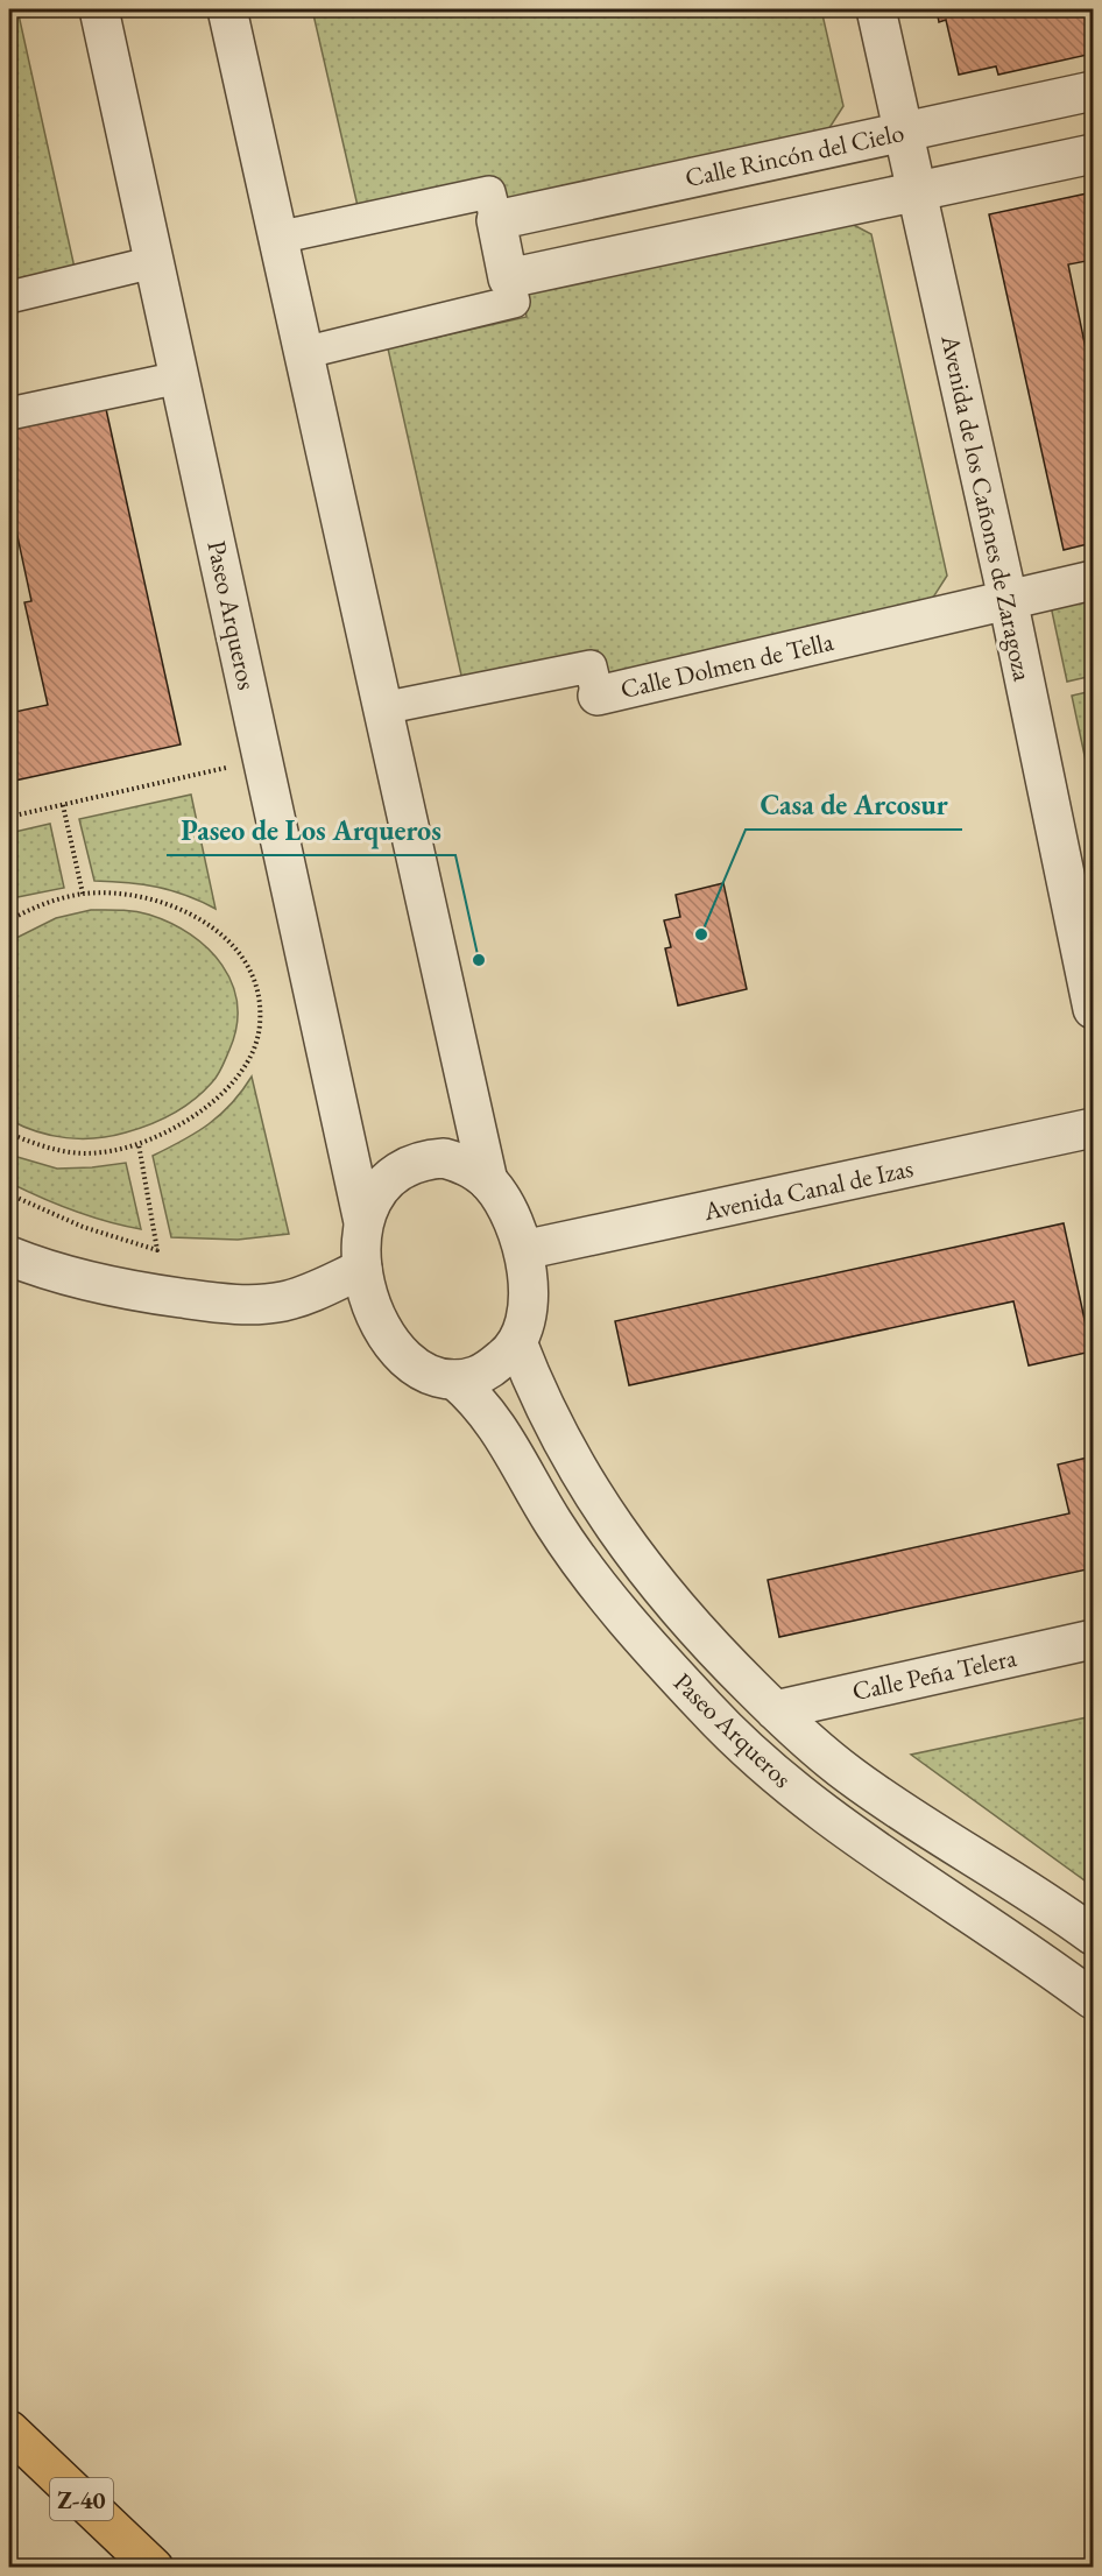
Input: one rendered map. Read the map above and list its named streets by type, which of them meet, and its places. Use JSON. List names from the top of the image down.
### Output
{
  "streets": {
    "highway": ["Z-40"],
    "street": [
      "Calle Rincón del Cielo",
      "Avenida de los Cañones de Zaragoza",
      "Paseo Arqueros",
      "Calle Dolmen de Tella",
      "Avenida Canal de Izas",
      "Calle Peña Telera"
    ]
  },
  "crossings": [
    ["Calle Rincón del Cielo", "Avenida de los Cañones de Zaragoza"],
    ["Avenida de los Cañones de Zaragoza", "Calle Dolmen de Tella"],
    ["Paseo Arqueros", "Avenida Canal de Izas"],
    ["Paseo Arqueros", "Calle Peña Telera"]
  ],
  "places": ["Casa de Arcosur", "Paseo de Los Arqueros"]
}
